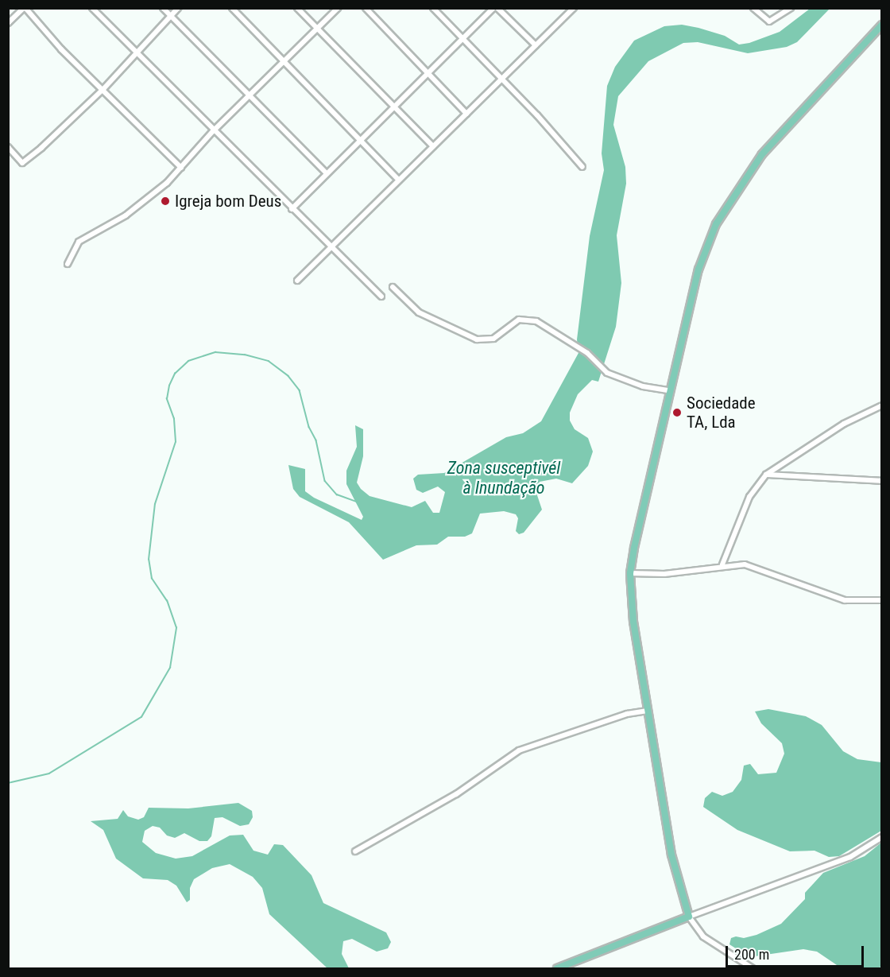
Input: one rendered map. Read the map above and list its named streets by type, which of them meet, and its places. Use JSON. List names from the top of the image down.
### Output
{
  "water": ["Zona susceptivél à Inundação"],
  "places": ["Igreja bom Deus", "Sociedade TA, Lda"],
  "scale_bar": "200 m"
}
